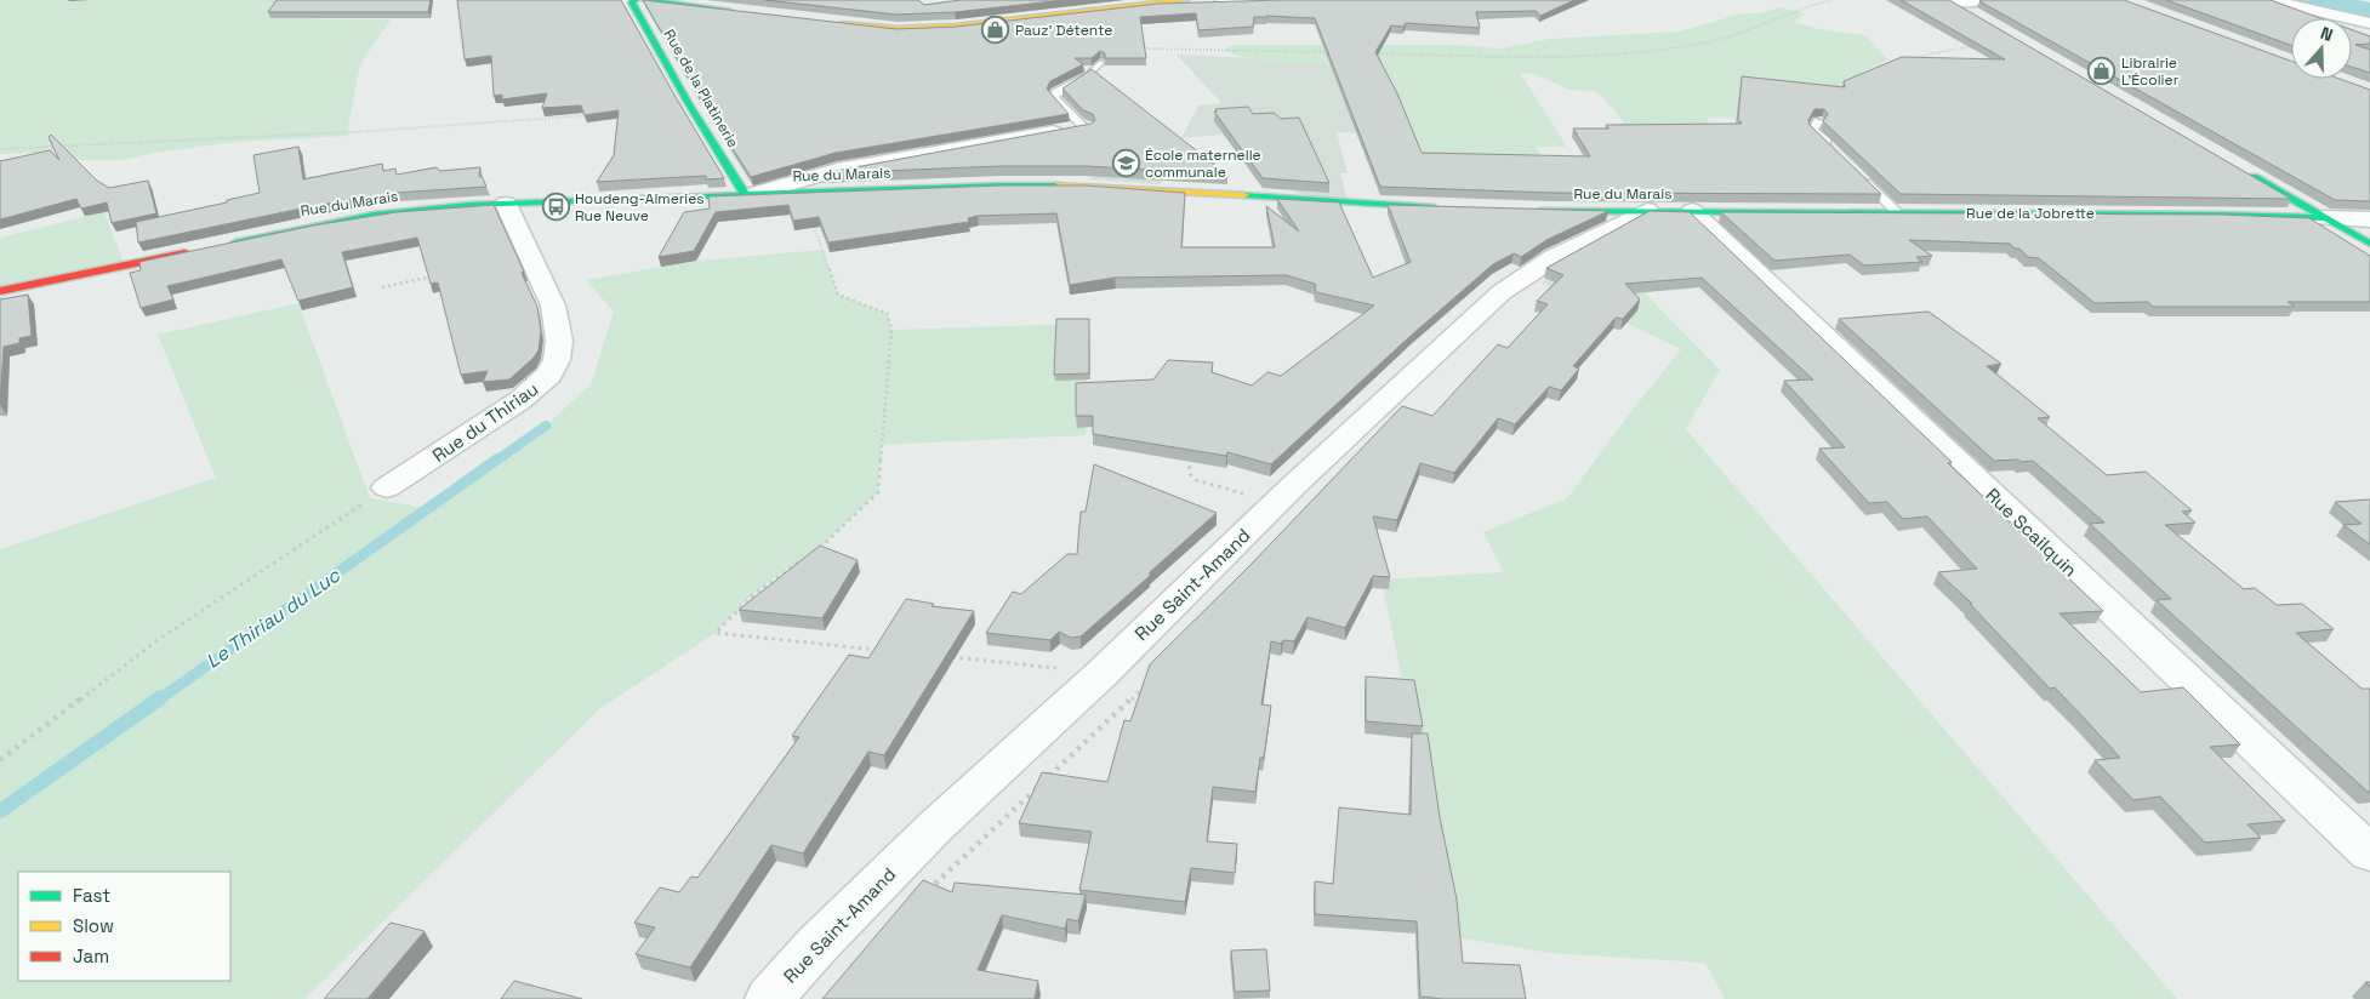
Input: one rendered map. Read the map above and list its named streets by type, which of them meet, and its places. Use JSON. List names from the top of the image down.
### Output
{
  "streets": {
    "street": [
      "Rue de la Platinerie",
      "Rue du Marais",
      "Rue de la Jobrette",
      "Rue du Thiriau",
      "Rue Scailquin",
      "Rue Saint-Amand"
    ]
  },
  "crossings": [
    ["Rue de la Platinerie", "Rue du Marais"],
    ["Rue du Marais", "Rue de la Jobrette"],
    ["Rue du Marais", "Rue du Thiriau"],
    ["Rue du Marais", "Rue Scailquin"],
    ["Rue du Marais", "Rue Saint-Amand"],
    ["Rue de la Jobrette", "Rue Scailquin"]
  ],
  "water": ["Le Thiriau du Luc"],
  "places": {
    "shop": ["Pauz' Détente", "Librairie L'Écolier"],
    "school or university": ["École maternelle communale"],
    "bus stop": ["Houdeng-Aimeries Rue Neuve"]
  },
  "legend": ["Fast", "Slow", "Jam"],
  "north": "top"
}
